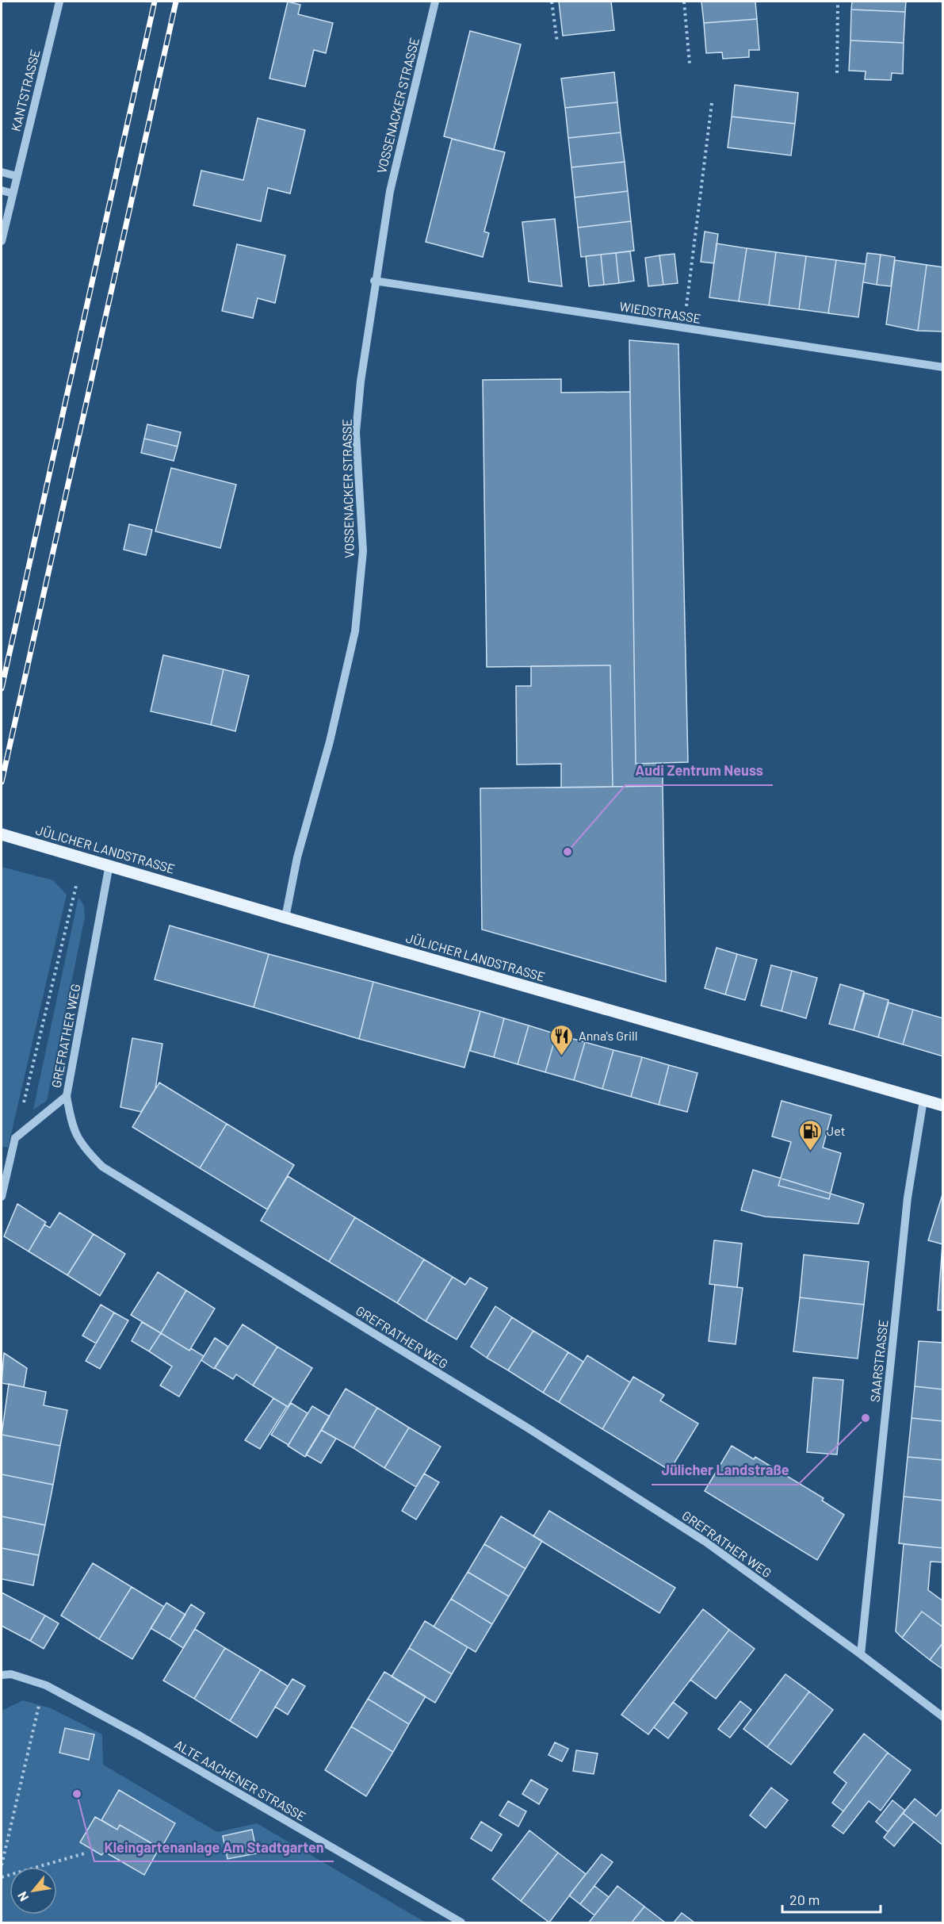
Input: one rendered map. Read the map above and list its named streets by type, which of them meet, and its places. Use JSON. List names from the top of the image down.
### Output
{
  "streets": {
    "main road": ["JÜLICHER LANDSTRASSE"],
    "street": [
      "KANTSTRASSE",
      "VOSSENACKER STRASSE",
      "WIEDSTRASSE",
      "GREFRATHER WEG",
      "SAARSTRASSE",
      "ALTE AACHENER STRASSE"
    ]
  },
  "crossings": [
    ["VOSSENACKER STRASSE", "WIEDSTRASSE"],
    ["VOSSENACKER STRASSE", "JÜLICHER LANDSTRASSE"],
    ["JÜLICHER LANDSTRASSE", "GREFRATHER WEG"],
    ["JÜLICHER LANDSTRASSE", "SAARSTRASSE"],
    ["GREFRATHER WEG", "SAARSTRASSE"]
  ],
  "places": {
    "other": ["Audi Zentrum Neuss", "Jülicher Landstraße", "Kleingartenanlage Am Stadtgarten"],
    "restaurant": ["Anna's Grill"],
    "fuel station": ["Jet"]
  },
  "scale_bar": "20 m",
  "north": "bottom left"
}
